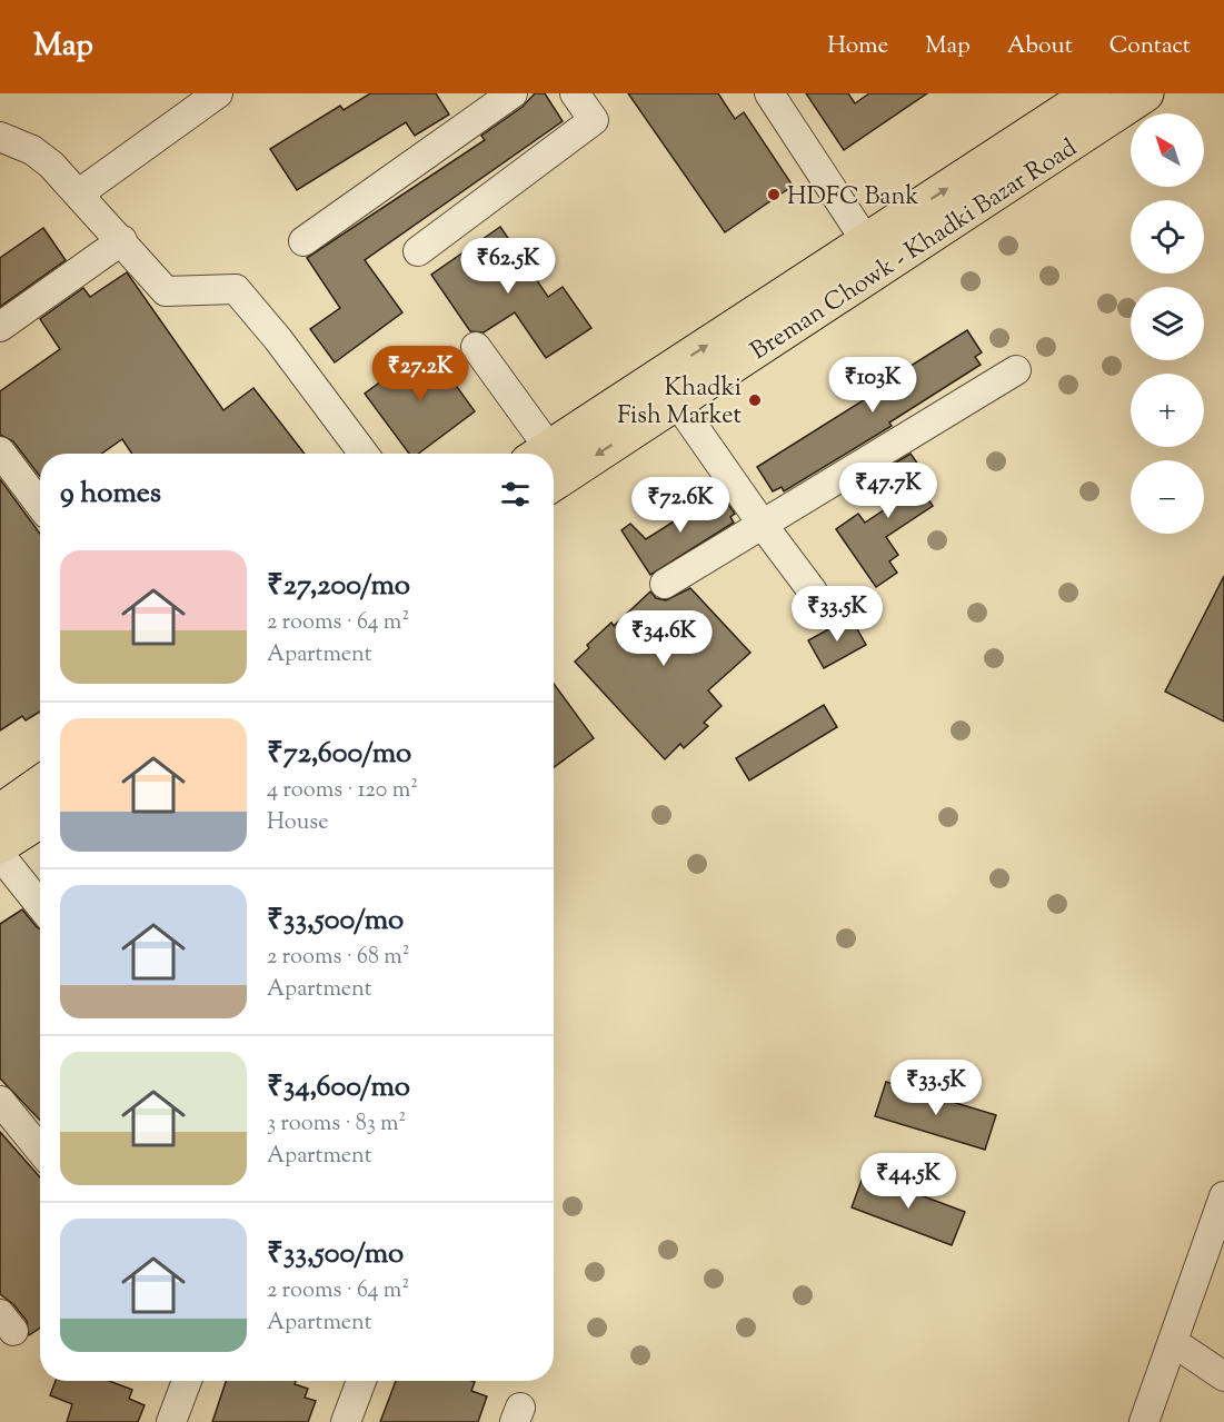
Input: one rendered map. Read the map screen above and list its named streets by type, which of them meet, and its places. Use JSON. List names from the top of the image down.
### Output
{
  "streets": {
    "main road": ["Breman Chowk - Khadki Bazar Road"]
  },
  "places": ["HDFC Bank", "Khadki Fish Market"],
  "north": "top left",
  "page": {
    "header": "Map",
    "nav": [
      "Home",
      "Map",
      "About",
      "Contact"
    ],
    "map_buttons": ["+", "−"],
    "price": [
      "₹62.5K",
      "₹27.2K",
      "₹103K",
      "₹47.7K",
      "₹72.6K",
      "₹33.5K",
      "₹34.6K",
      "₹33.5K",
      "₹44.5K"
    ],
    "heading": "9 homes",
    "list": [
      {
        "name": "₹27,200/mo",
        "note": "2 rooms · 64 m² · Apartment"
      },
      {
        "name": "₹72,600/mo",
        "note": "4 rooms · 120 m² · House"
      },
      {
        "name": "₹33,500/mo",
        "note": "2 rooms · 68 m² · Apartment"
      },
      {
        "name": "₹34,600/mo",
        "note": "3 rooms · 83 m² · Apartment"
      },
      {
        "name": "₹33,500/mo",
        "note": "2 rooms · 64 m² · Apartment"
      }
    ]
  }
}
